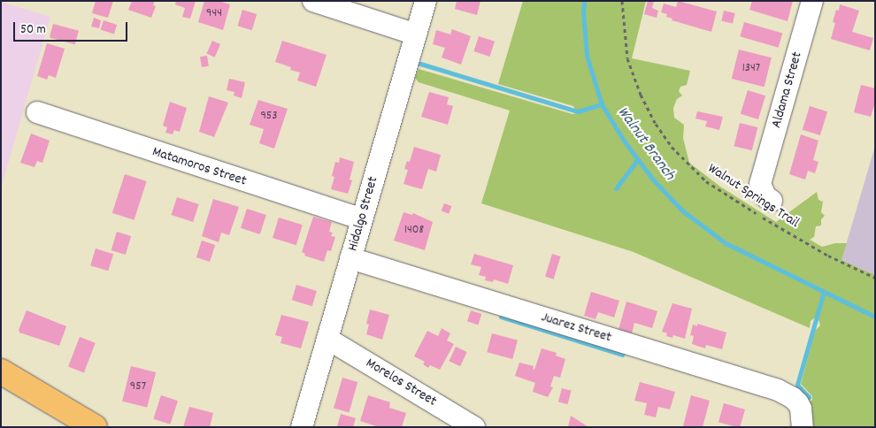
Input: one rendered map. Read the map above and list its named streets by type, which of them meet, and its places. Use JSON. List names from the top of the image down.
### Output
{
  "streets": {
    "street": [
      "Aldama Street",
      "Matamoros Street",
      "Hidalgo Street",
      "Juarez Street",
      "Morelos Street"
    ],
    "path": ["Walnut Springs Trail"]
  },
  "crossings": [
    ["Matamoros Street", "Hidalgo Street"],
    ["Hidalgo Street", "Juarez Street"],
    ["Hidalgo Street", "Morelos Street"]
  ],
  "water": ["Walnut Branch"],
  "house_numbers": [
    "944",
    "1347",
    "953",
    "1408",
    "957"
  ],
  "scale_bar": "50 m"
}
